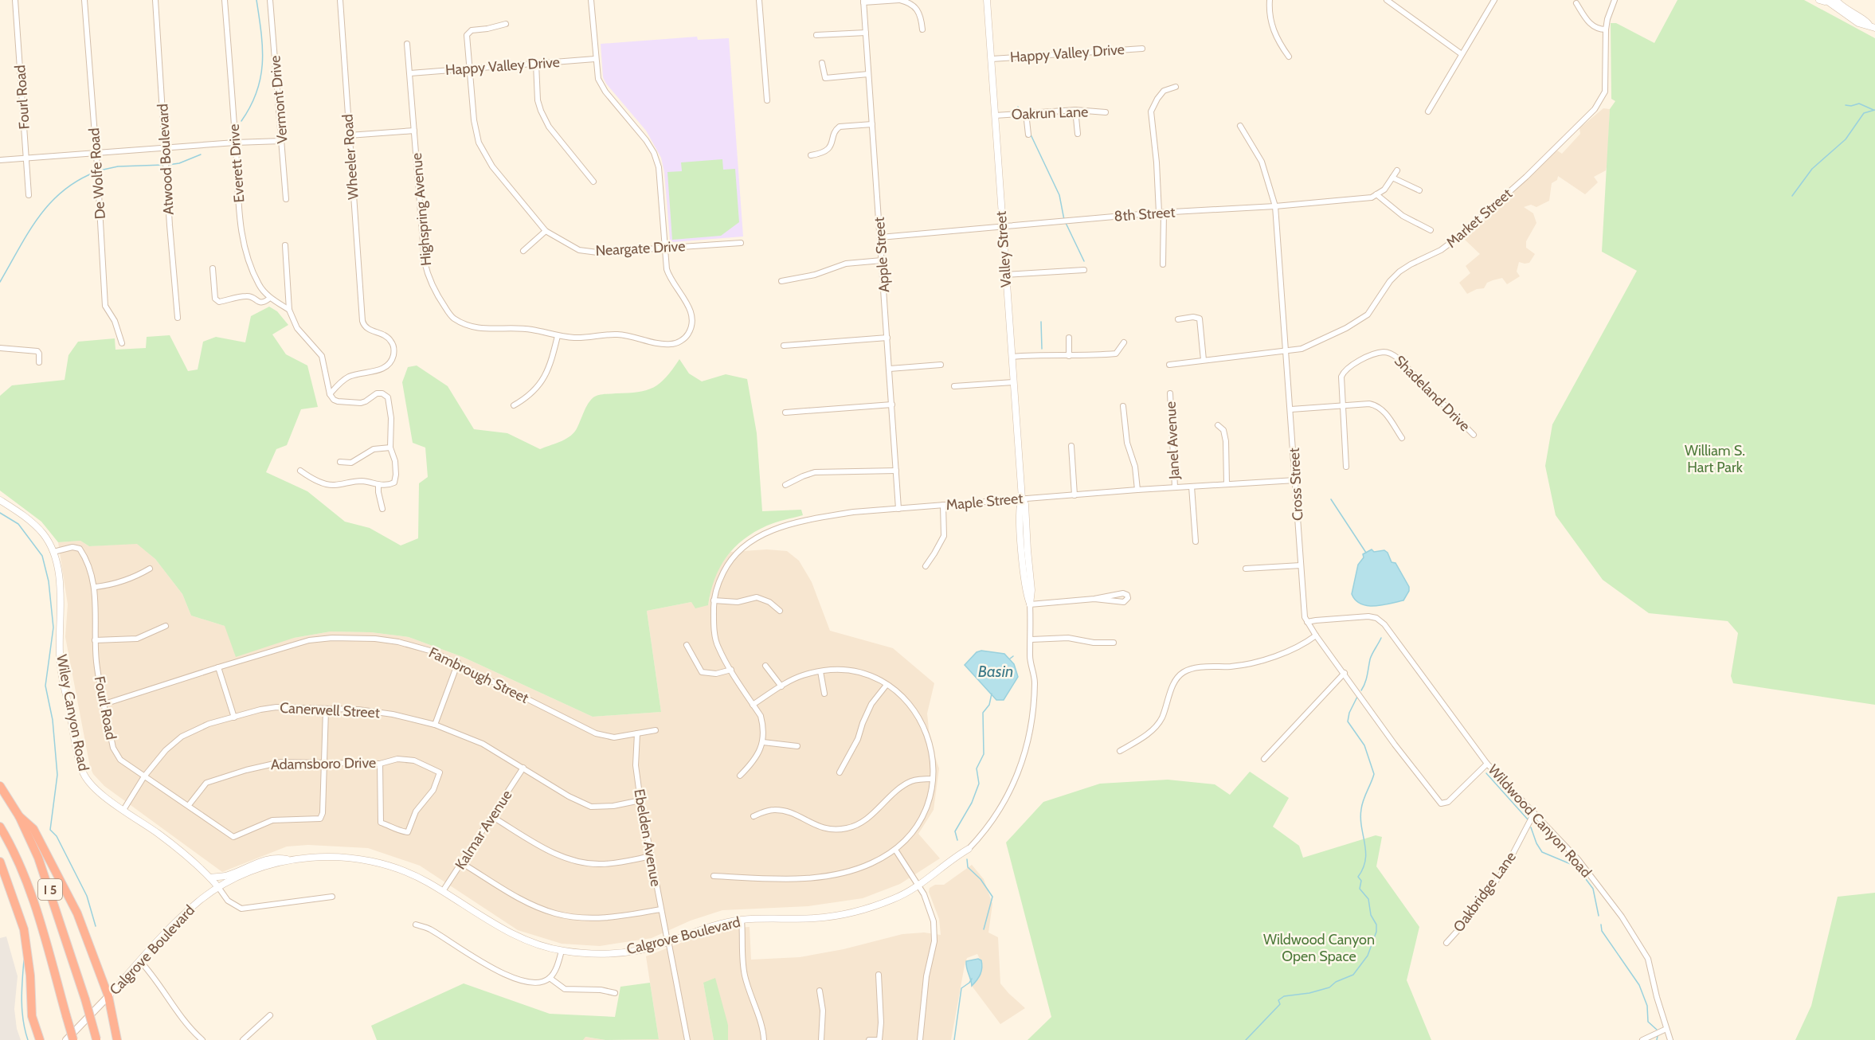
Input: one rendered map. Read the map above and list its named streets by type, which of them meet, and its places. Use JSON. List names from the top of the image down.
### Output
{
  "streets": {
    "highway": ["I 5"],
    "main road": ["Calgrove Boulevard"],
    "street": [
      "Happy Valley Drive",
      "Fourl Road",
      "Vermont Drive",
      "Oakrun Lane",
      "Wheeler Road",
      "Atwood Boulevard",
      "Everett Drive",
      "De Wolfe Road",
      "Highspring Avenue",
      "8th Street",
      "Market Street",
      "Neargate Drive",
      "Valley Street",
      "Apple Street",
      "Shadeland Drive",
      "Janel Avenue",
      "Cross Street",
      "Maple Street",
      "Fambrough Street",
      "Canerwell Street",
      "Wiley Canyon Road",
      "Adamsboro Drive",
      "Wildwood Canyon Road",
      "Kalmar Avenue",
      "Ebelden Avenue",
      "Oakbridge Lane"
    ]
  },
  "crossings": [
    ["Happy Valley Drive", "Highspring Avenue"],
    ["Happy Valley Drive", "Valley Street"],
    ["Fourl Road", "Fambrough Street"],
    ["Fourl Road", "Canerwell Street"],
    ["Fourl Road", "Wiley Canyon Road"],
    ["Fourl Road", "Adamsboro Drive"],
    ["Oakrun Lane", "Valley Street"],
    ["Highspring Avenue", "Neargate Drive"],
    ["8th Street", "Valley Street"],
    ["8th Street", "Apple Street"],
    ["8th Street", "Cross Street"],
    ["Market Street", "Cross Street"],
    ["Valley Street", "Maple Street"],
    ["Valley Street", "Calgrove Boulevard"],
    ["Apple Street", "Maple Street"],
    ["Janel Avenue", "Maple Street"],
    ["Cross Street", "Maple Street"],
    ["Cross Street", "Wildwood Canyon Road"],
    ["Fambrough Street", "Ebelden Avenue"],
    ["Canerwell Street", "Wiley Canyon Road"],
    ["Canerwell Street", "Kalmar Avenue"],
    ["Canerwell Street", "Ebelden Avenue"],
    ["Wiley Canyon Road", "Calgrove Boulevard"],
    ["Wildwood Canyon Road", "Oakbridge Lane"],
    ["Kalmar Avenue", "Calgrove Boulevard"],
    ["Ebelden Avenue", "Calgrove Boulevard"]
  ],
  "water": ["Basin"],
  "parks": ["William S. Hart Park", "Wildwood Canyon Open Space"]
}
